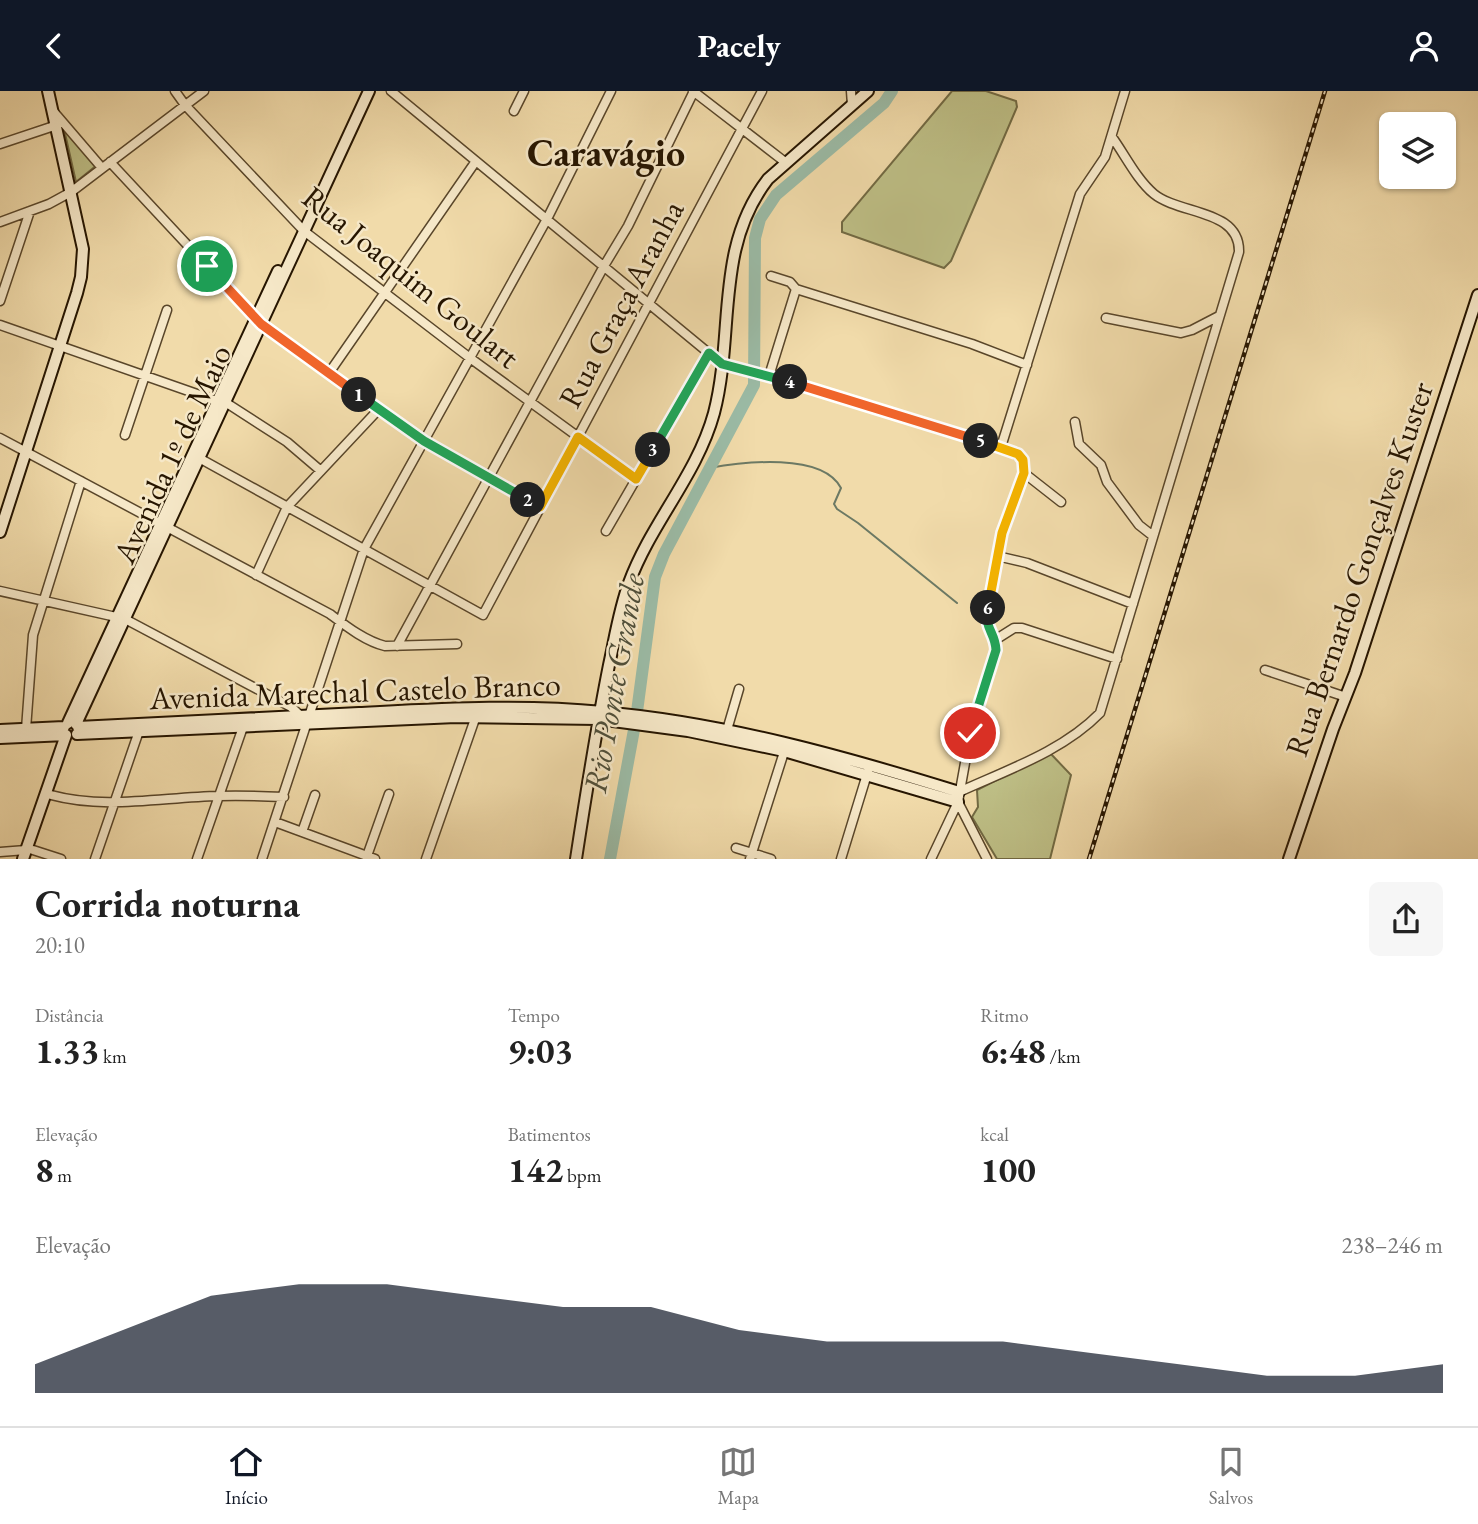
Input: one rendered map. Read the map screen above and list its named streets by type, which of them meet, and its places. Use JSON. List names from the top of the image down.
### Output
{
  "streets": {
    "street": [
      "Rua Joaquim Goulart",
      "Rua Graça Aranha",
      "Avenida 1º de Maio",
      "Rua Bernardo Gonçalves Kuster",
      "Avenida Marechal Castelo Branco"
    ]
  },
  "crossings": [
    ["Rua Joaquim Goulart", "Rua Graça Aranha"],
    ["Rua Joaquim Goulart", "Avenida 1º de Maio"],
    ["Avenida 1º de Maio", "Avenida Marechal Castelo Branco"]
  ],
  "districts": ["Caravágio"],
  "water": ["Rio Ponte Grande"],
  "page": {
    "header": "Pacely",
    "pins": [
      "4",
      "1",
      "5",
      "3",
      "2",
      "6"
    ],
    "heading": ["Corrida noturna", "20:10"],
    "stats": [
      ["Distância", "1.33 km"],
      ["Tempo", "9:03"],
      ["Ritmo", "6:48 /km"],
      ["Elevação", "8 m"],
      ["Batimentos", "142 bpm"],
      ["kcal", "100"]
    ],
    "chart": ["Elevação", "238–246 m"],
    "tabs": ["Início", "Mapa", "Salvos"]
  }
}
